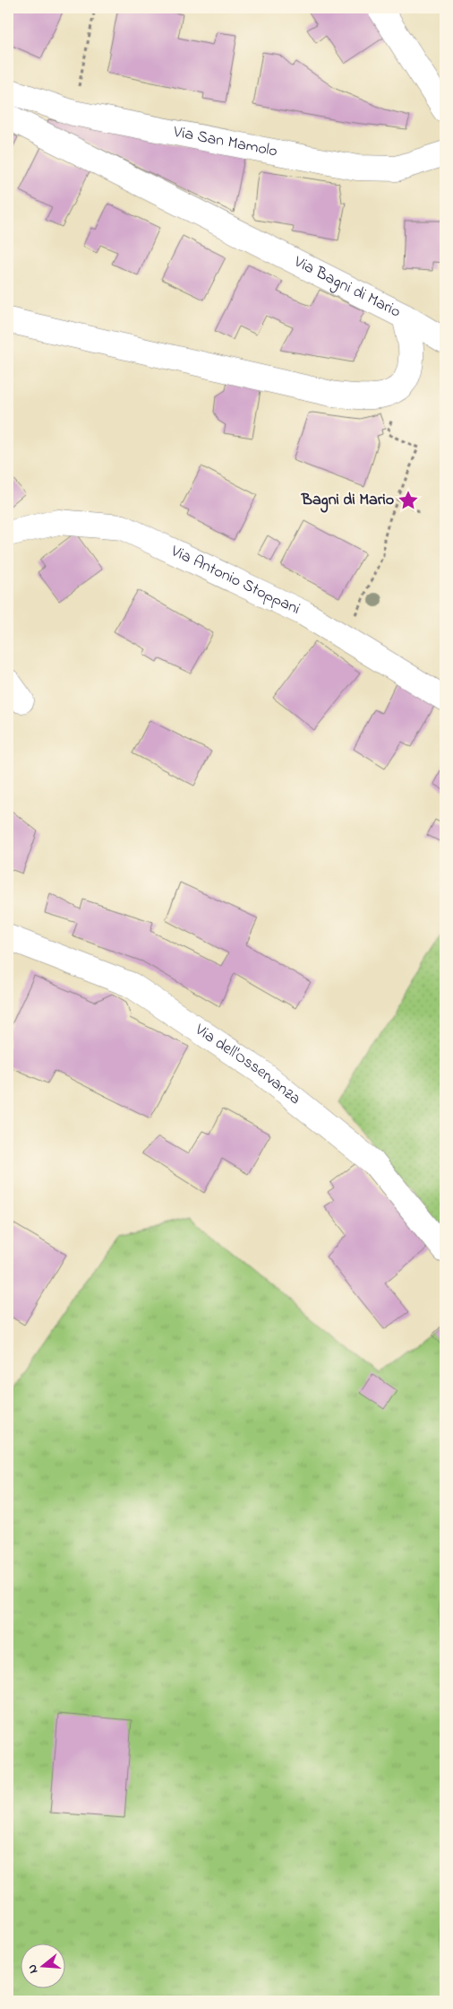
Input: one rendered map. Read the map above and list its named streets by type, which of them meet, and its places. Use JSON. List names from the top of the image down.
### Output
{
  "streets": {
    "street": [
      "Via San Mamolo",
      "Via Bagni di Mario",
      "Via Antonio Stoppani",
      "Via dell'Osservanza"
    ]
  },
  "places": {
    "place": ["Bagni di Mario"]
  },
  "north": "left"
}
